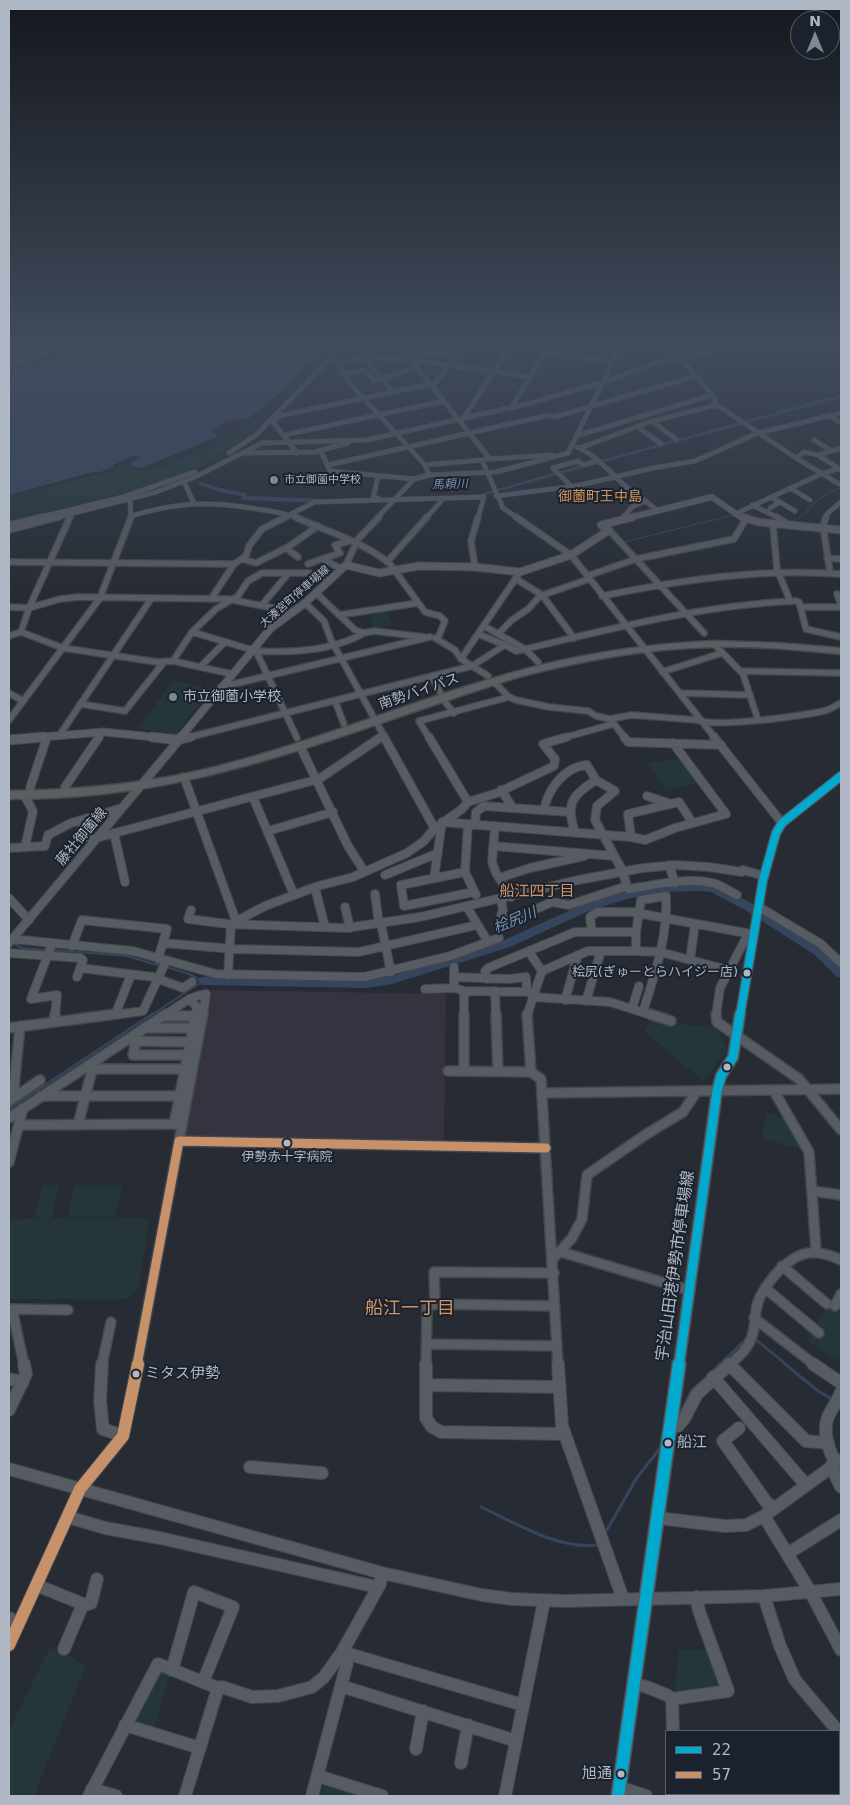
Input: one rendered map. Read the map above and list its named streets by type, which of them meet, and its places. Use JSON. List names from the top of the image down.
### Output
{
  "streets": {
    "highway": ["南勢バイパス"],
    "main road": ["大湊宮町停車場線", "宇治山田港伊勢市停車場線"],
    "street": ["藤社御薗線"]
  },
  "crossings": [
    ["大湊宮町停車場線", "藤社御薗線"],
    ["南勢バイパス", "藤社御薗線"]
  ],
  "districts": ["御薗町王中島", "船江四丁目", "船江一丁目"],
  "water": ["馬頼川", "桧尻川"],
  "places": [
    "市立御薗中学校",
    "市立御薗小学校",
    "桧尻(ぎゅーとらハイジー店)",
    "伊勢赤十字病院",
    "ミタス伊勢",
    "船江",
    "旭通"
  ],
  "lines": ["transit line 22", "transit line 57"],
  "legend": ["22", "57"],
  "north": "top"
}
